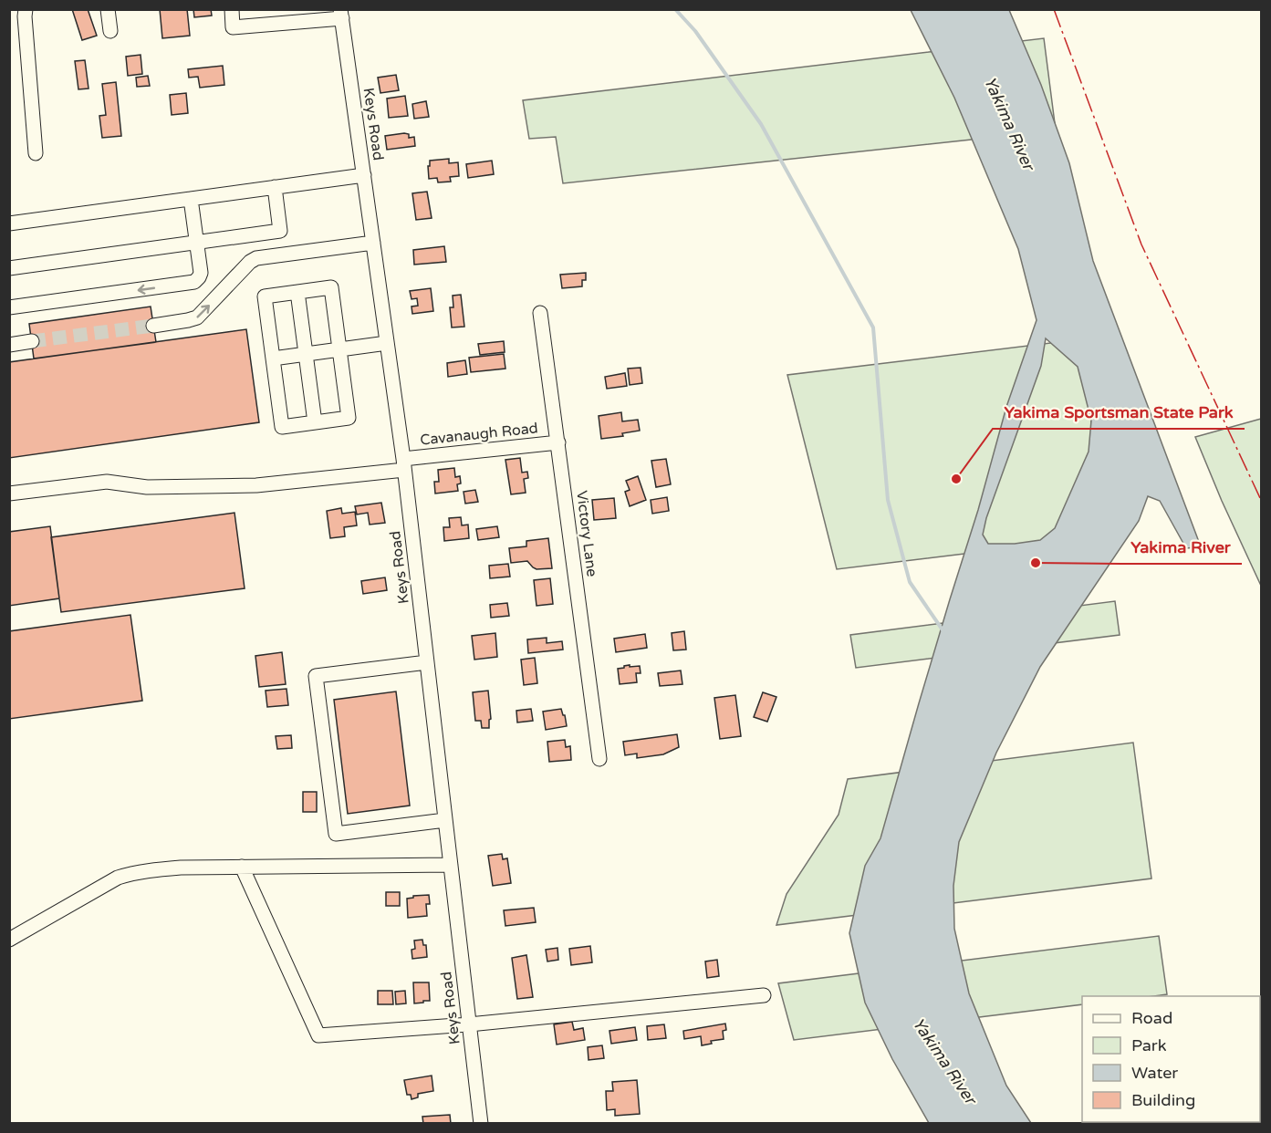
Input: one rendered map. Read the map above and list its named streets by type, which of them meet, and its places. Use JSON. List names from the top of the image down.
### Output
{
  "streets": {
    "street": ["Keys Road", "Cavanaugh Road", "Victory Lane"]
  },
  "crossings": [
    ["Keys Road", "Cavanaugh Road"],
    ["Cavanaugh Road", "Victory Lane"]
  ],
  "water": ["Yakima River"],
  "places": ["Yakima Sportsman State Park", "Yakima River"],
  "legend": [
    "Road",
    "Park",
    "Water",
    "Building"
  ]
}
